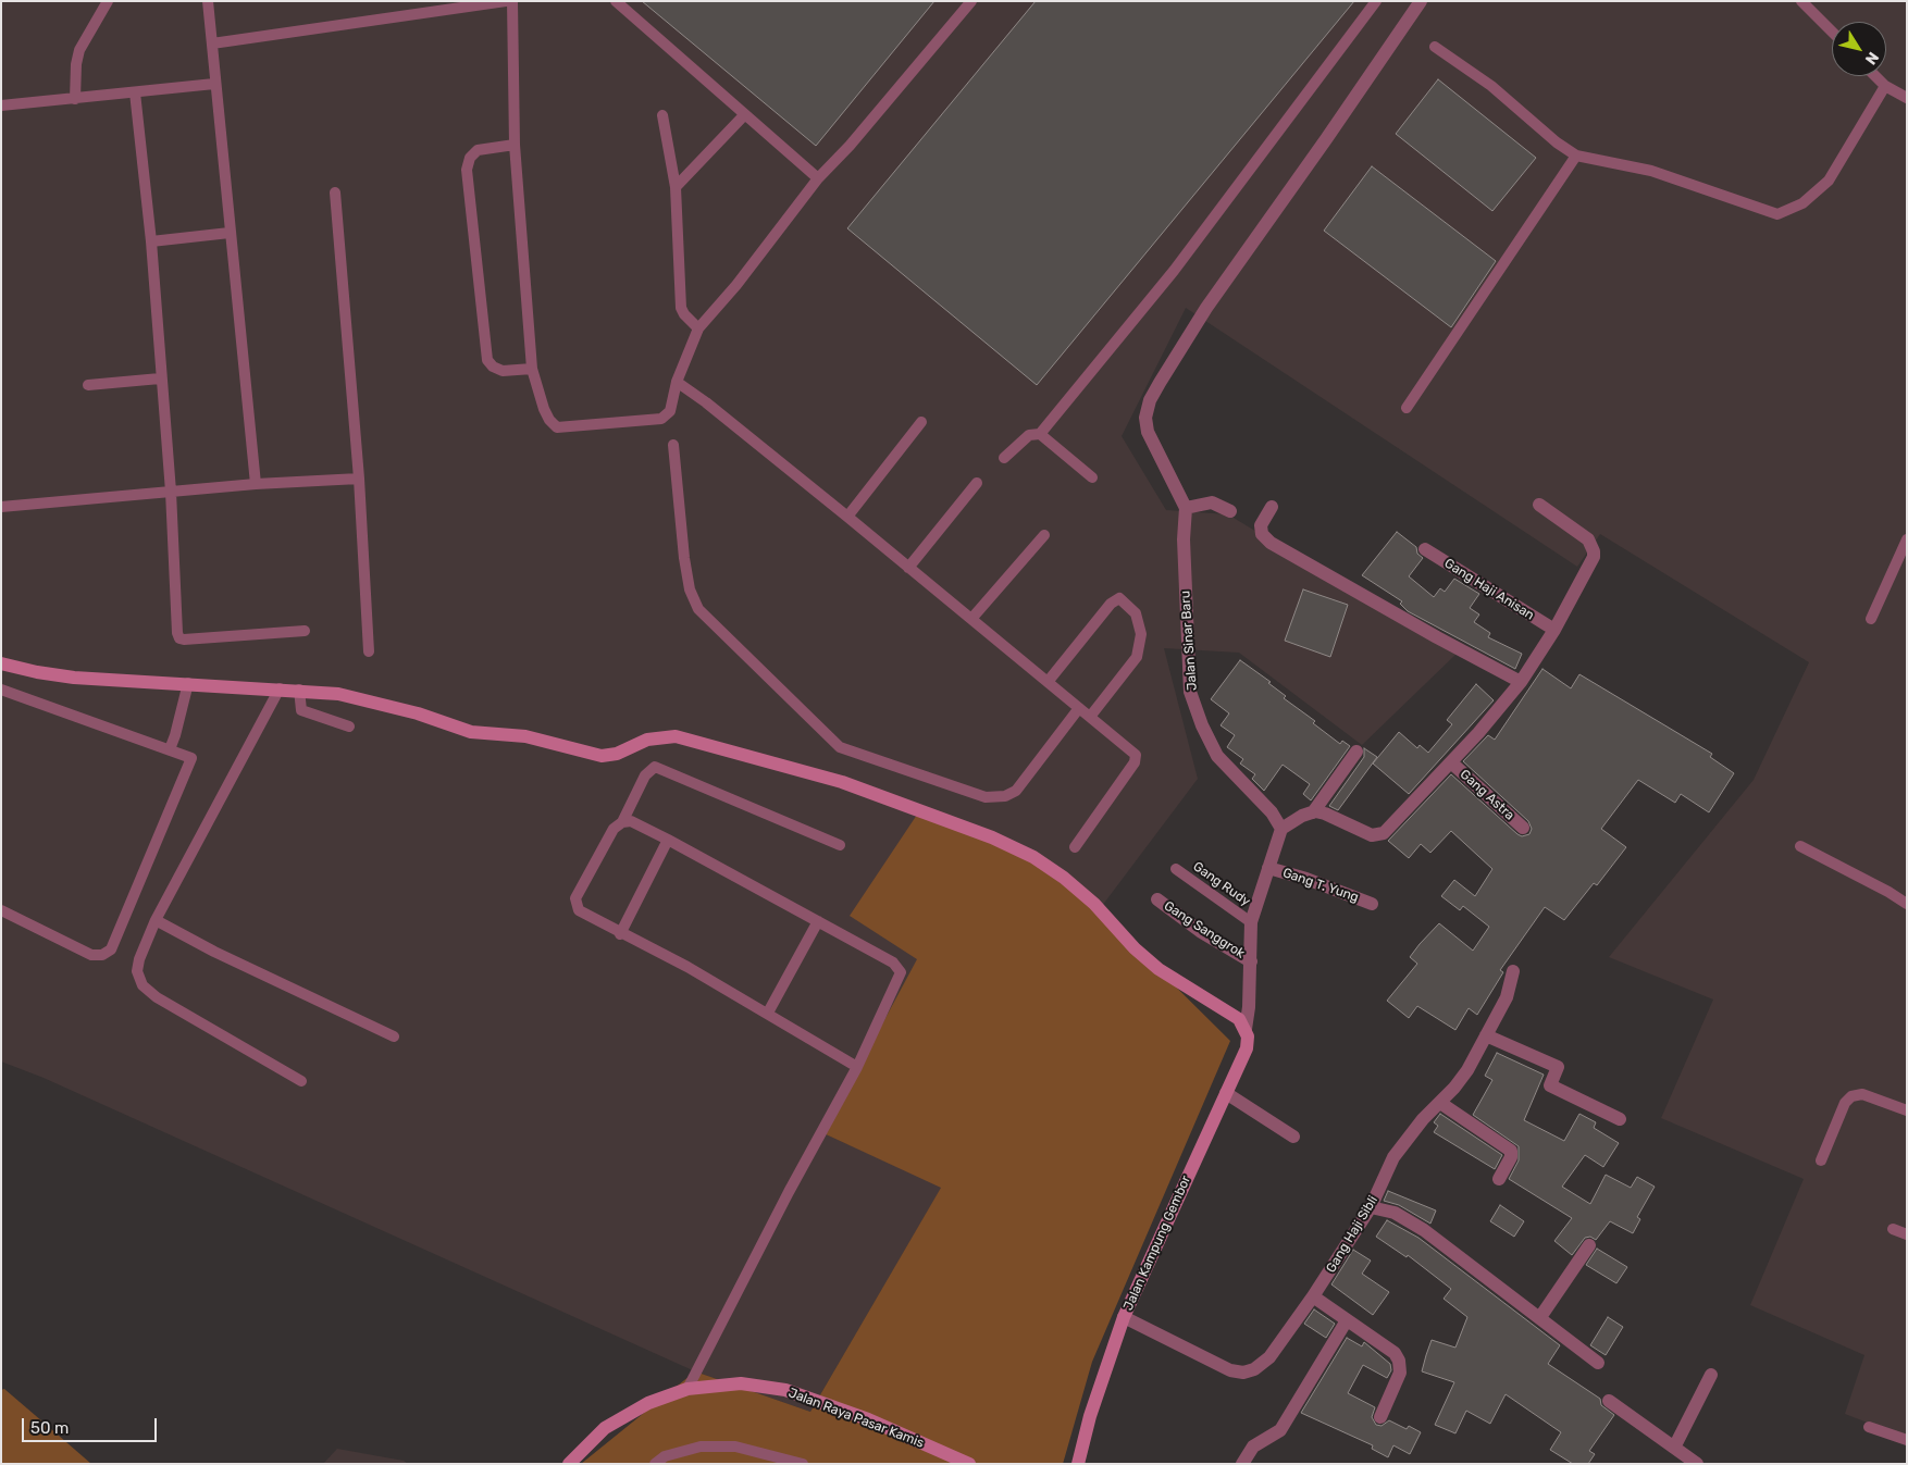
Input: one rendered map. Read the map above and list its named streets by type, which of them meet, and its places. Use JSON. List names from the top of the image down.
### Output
{
  "streets": {
    "street": [
      "Gang Haji Anisan",
      "Jalan Sinar Baru",
      "Gang Astra",
      "Gang T. Yung",
      "Gang Sanggrok",
      "Gang Haji Sibli",
      "Jalan Kampung Gembor",
      "Jalan Raya Pasar Kamis"
    ],
    "lane": ["Gang Rudy"]
  },
  "crossings": [
    ["Gang Haji Sibli", "Jalan Kampung Gembor"]
  ],
  "scale_bar": "50 m",
  "north": "bottom right"
}
